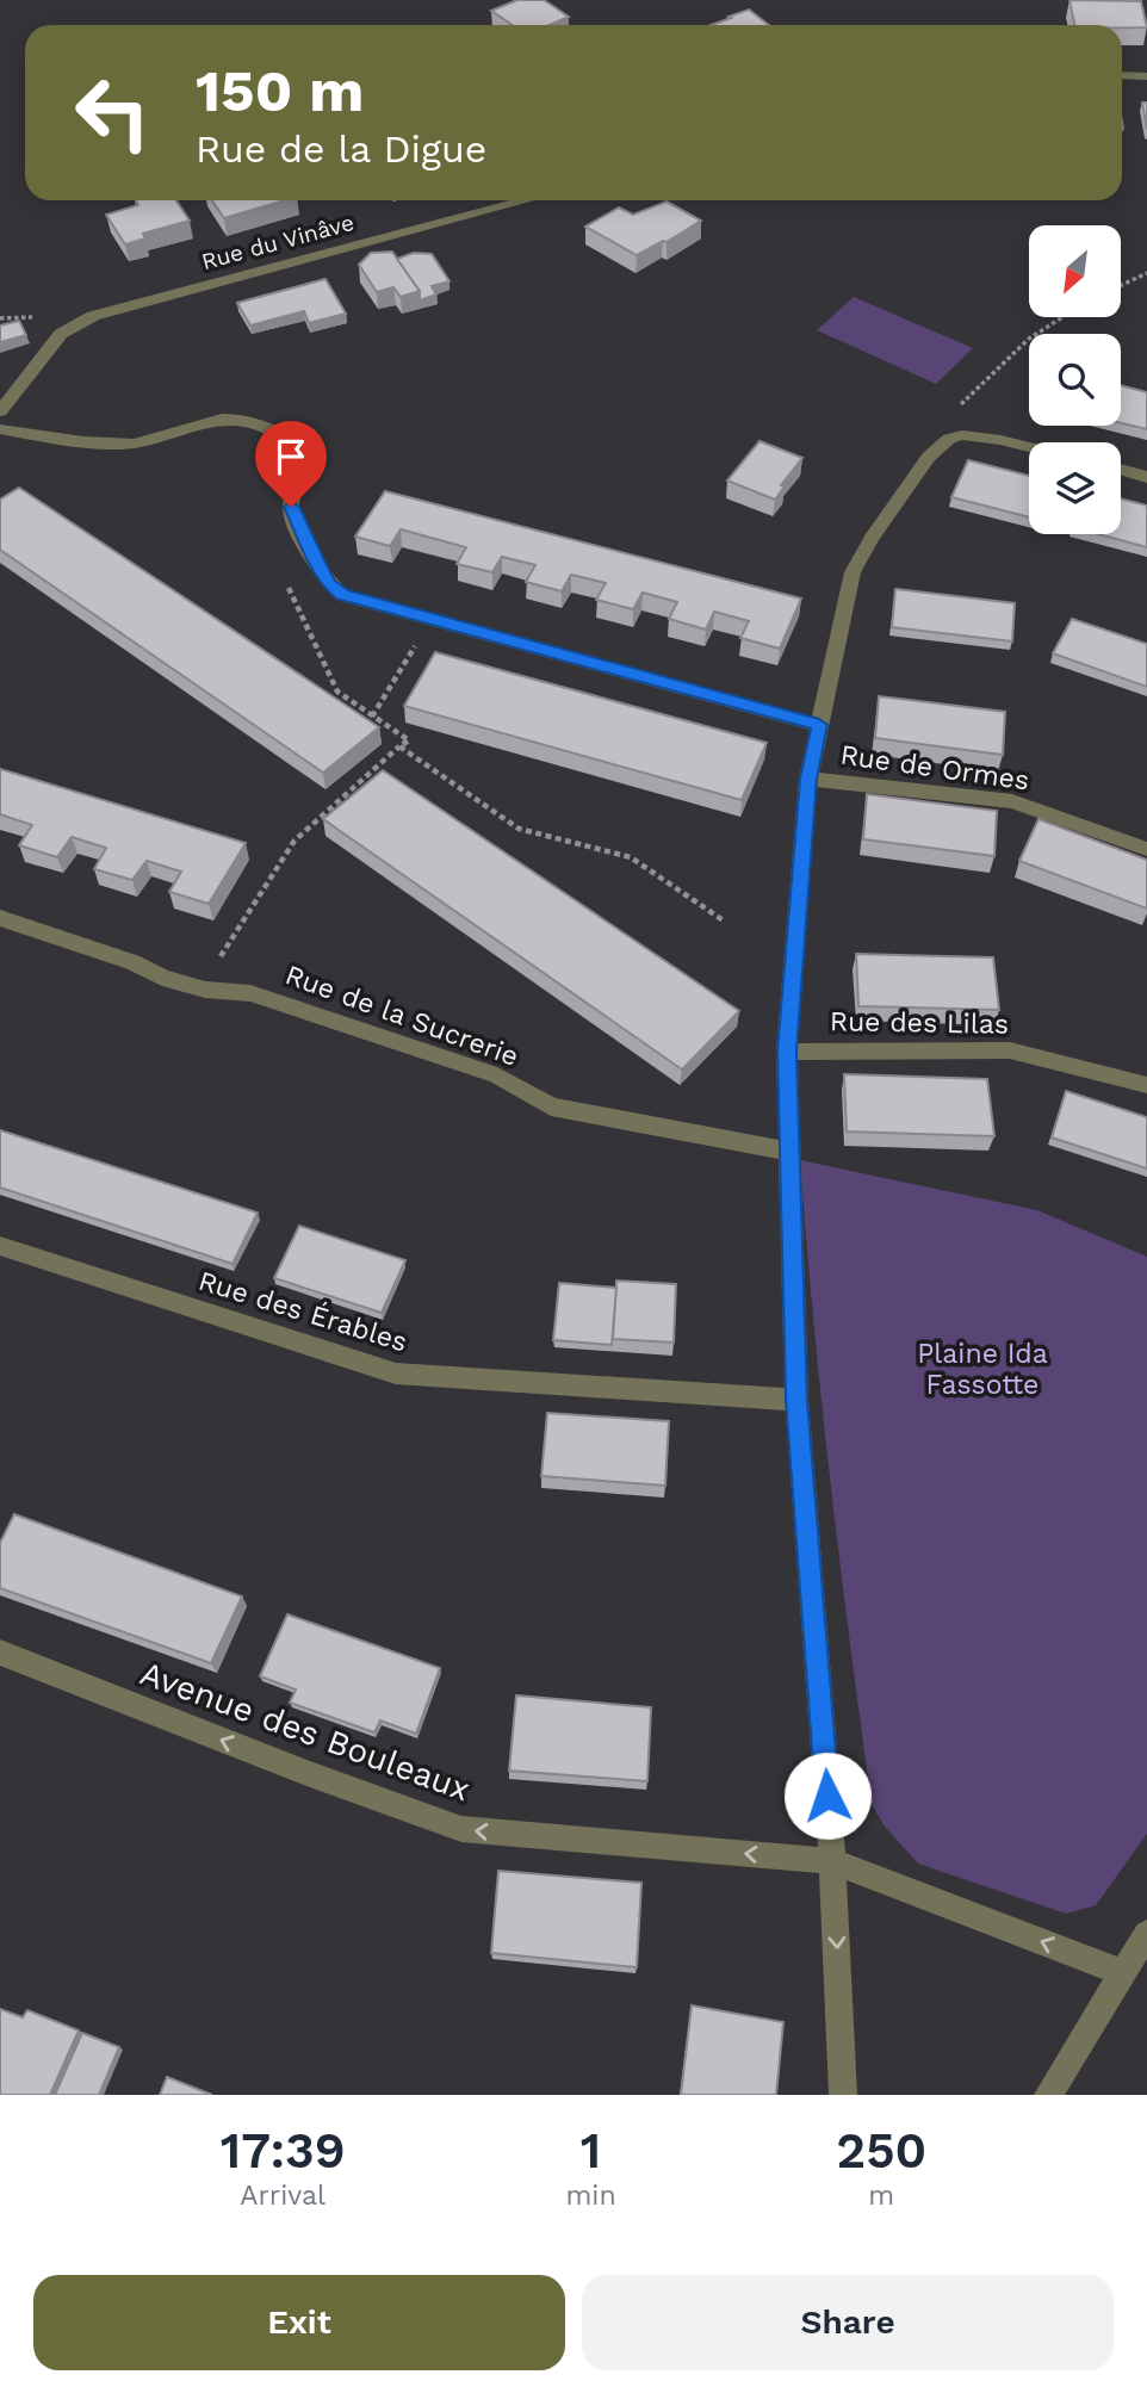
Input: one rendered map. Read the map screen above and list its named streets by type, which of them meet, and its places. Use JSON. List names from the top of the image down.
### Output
{
  "streets": {
    "street": [
      "Rue du Vinâve",
      "Rue de Ormes",
      "Rue de la Sucrerie",
      "Rue des Lilas",
      "Rue des Érables",
      "Avenue des Bouleaux"
    ]
  },
  "one_way": ["Avenue des Bouleaux"],
  "parks": ["Plaine Ida Fassotte"],
  "north": "bottom left",
  "page": {
    "turn": ["150 m", "Rue de la Digue"],
    "eta": [
      "17:39",
      "Arrival",
      "1",
      "min",
      "250",
      "m"
    ],
    "buttons": ["Exit", "Share"]
  }
}
